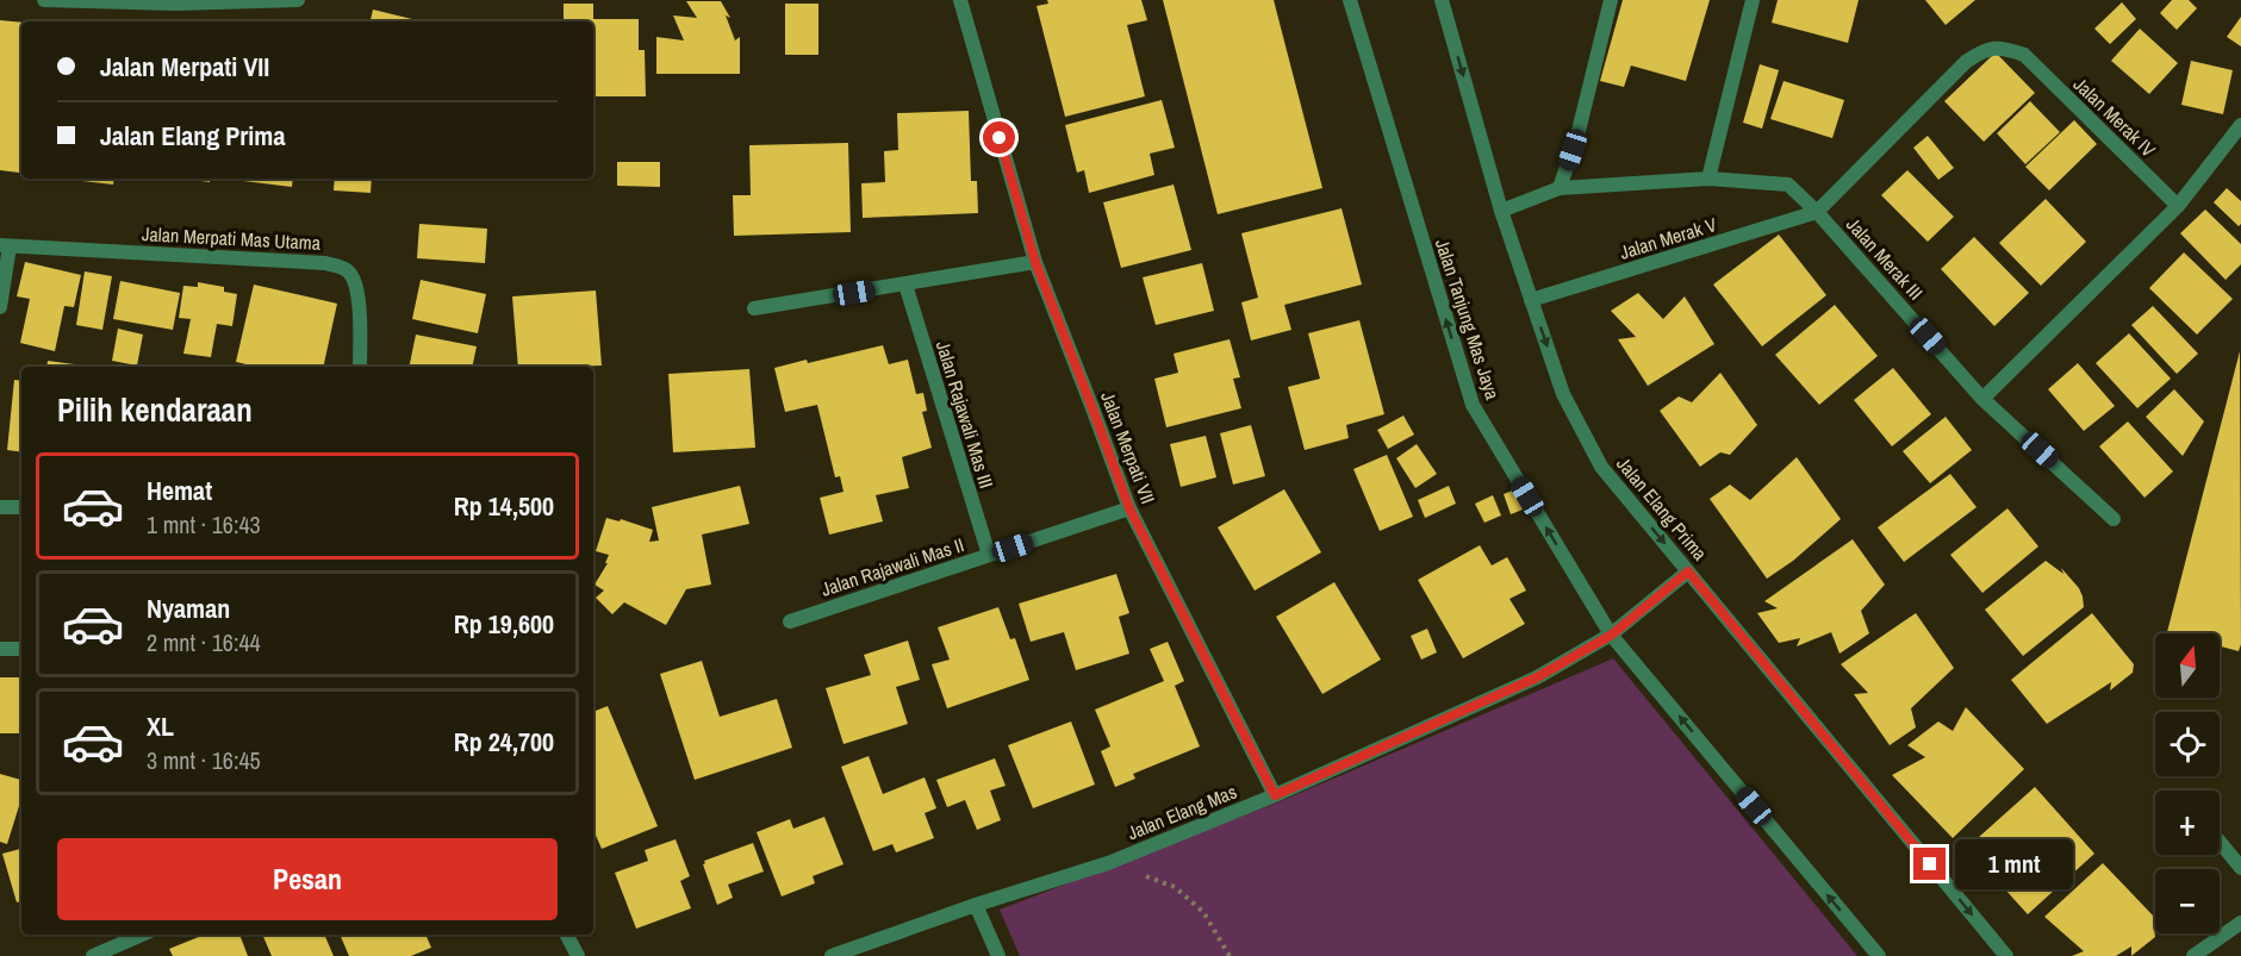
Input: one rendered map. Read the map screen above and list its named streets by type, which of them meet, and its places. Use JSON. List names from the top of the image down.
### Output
{
  "streets": {
    "street": [
      "Jalan Merak IV",
      "Jalan Merpati Mas Utama",
      "Jalan Merak V",
      "Jalan Merak III",
      "Jalan Tanjung Mas Jaya",
      "Jalan Rajawali Mas III",
      "Jalan Merpati VII",
      "Jalan Elang Prima",
      "Jalan Rajawali Mas II",
      "Jalan Elang Mas"
    ]
  },
  "crossings": [
    ["Jalan Merak IV", "Jalan Merak V"],
    ["Jalan Merak IV", "Jalan Merak III"],
    ["Jalan Merak V", "Jalan Merak III"],
    ["Jalan Merak V", "Jalan Elang Prima"],
    ["Jalan Merak III", "Jalan Elang Prima"],
    ["Jalan Tanjung Mas Jaya", "Jalan Elang Mas"],
    ["Jalan Rajawali Mas III", "Jalan Rajawali Mas II"],
    ["Jalan Merpati VII", "Jalan Rajawali Mas II"],
    ["Jalan Merpati VII", "Jalan Elang Mas"],
    ["Jalan Elang Prima", "Jalan Elang Mas"]
  ],
  "one_way": ["Jalan Tanjung Mas Jaya", "Jalan Elang Prima"],
  "north": "top",
  "page": {
    "banner": ["Jalan Merpati VII", "Jalan Elang Prima"],
    "heading": "Pilih kendaraan",
    "list": [
      {
        "name": "Hemat",
        "note": "1 mnt · 16:43",
        "value": "Rp 14,500"
      },
      {
        "name": "Nyaman",
        "note": "2 mnt · 16:44",
        "value": "Rp 19,600"
      },
      {
        "name": "XL",
        "note": "3 mnt · 16:45",
        "value": "Rp 24,700"
      }
    ],
    "map_buttons": ["+", "−"],
    "buttons": "Pesan",
    "bubble": "1 mnt"
  }
}
